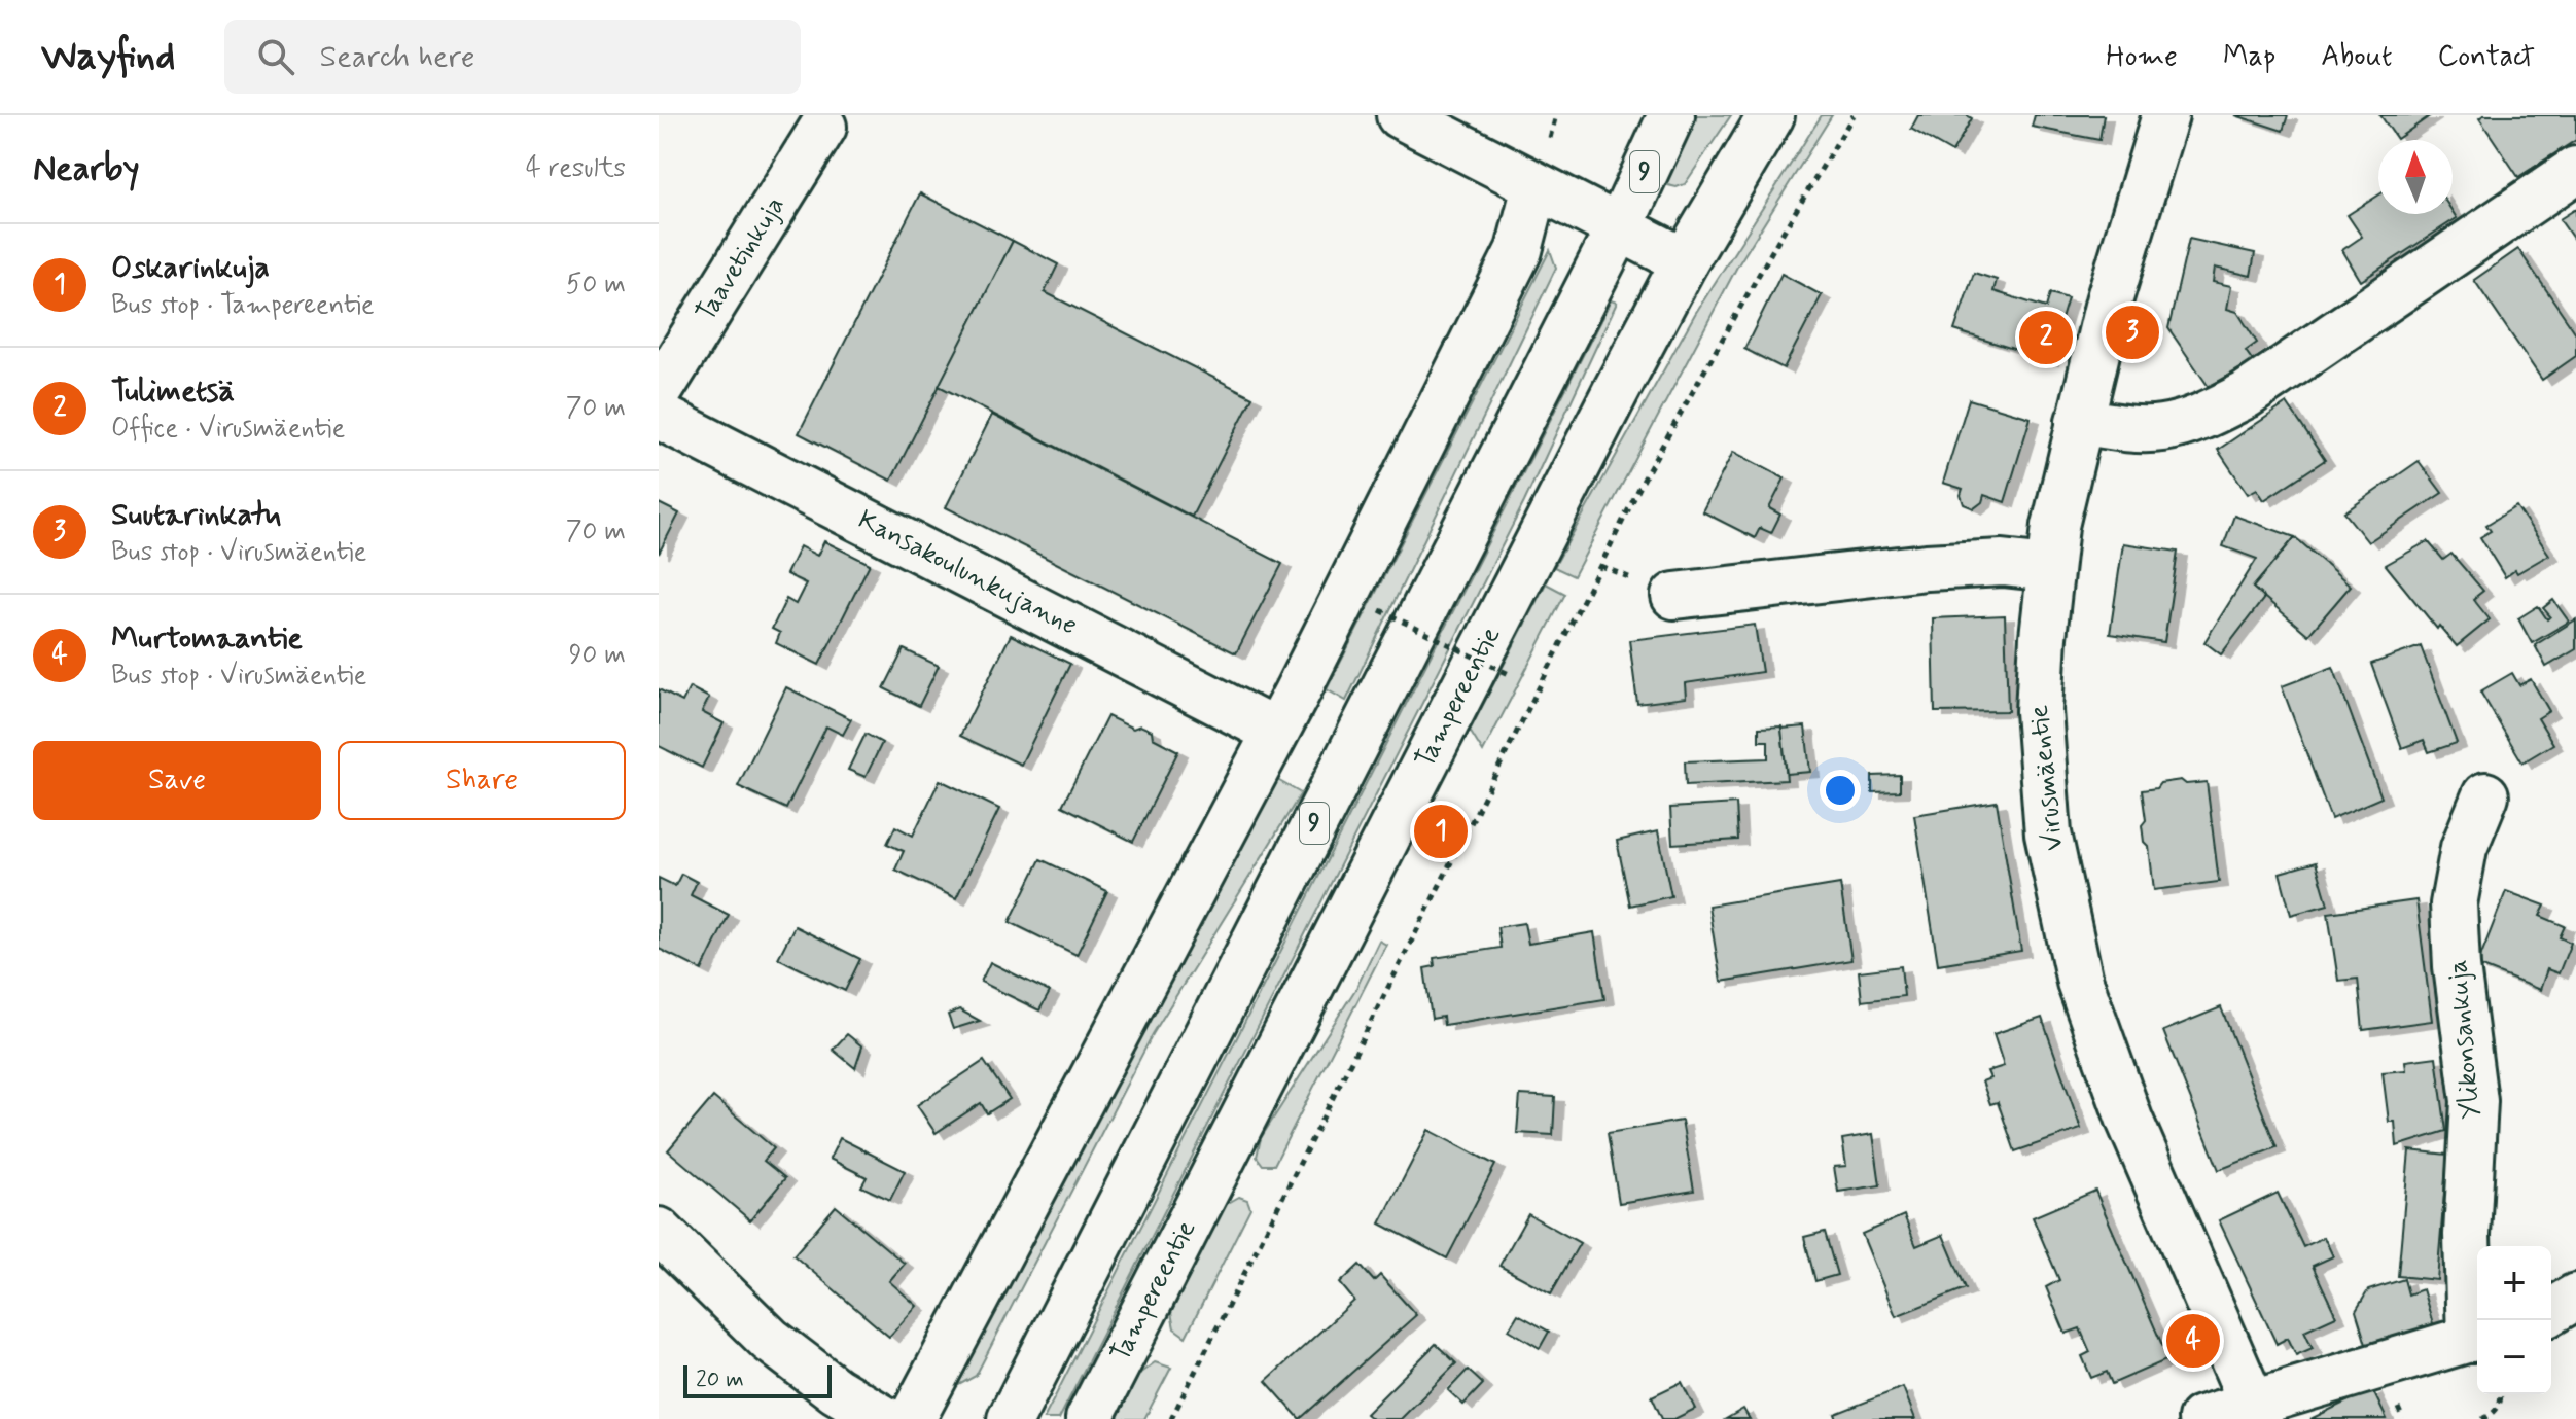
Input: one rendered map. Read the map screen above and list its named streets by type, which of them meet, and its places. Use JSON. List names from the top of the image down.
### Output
{
  "streets": {
    "main road": [
      "9",
      "Taavetinkuja",
      "Kansakoulunkujanne",
      "Tampereentie",
      "Virusmäentie",
      "Ylikonsankuja"
    ]
  },
  "scale_bar": "20 m",
  "north": "top",
  "page": {
    "header": "Wayfind",
    "search": "Search here",
    "nav": [
      "Home",
      "Map",
      "About",
      "Contact"
    ],
    "heading": ["Nearby", "4 results"],
    "list": [
      {
        "mark": "1",
        "name": "Oskarinkuja",
        "note": "Bus stop · Tampereentie",
        "value": "50 m"
      },
      {
        "mark": "2",
        "name": "Tulimetsä",
        "note": "Office · Virusmäentie",
        "value": "70 m"
      },
      {
        "mark": "3",
        "name": "Suutarinkatu",
        "note": "Bus stop · Virusmäentie",
        "value": "70 m"
      },
      {
        "mark": "4",
        "name": "Murtomaantie",
        "note": "Bus stop · Virusmäentie",
        "value": "90 m"
      }
    ],
    "pins": [
      "3",
      "2",
      "1",
      "4"
    ],
    "buttons": ["Save", "Share"],
    "map_buttons": ["+", "−"],
    "scale": "20 m"
  }
}
